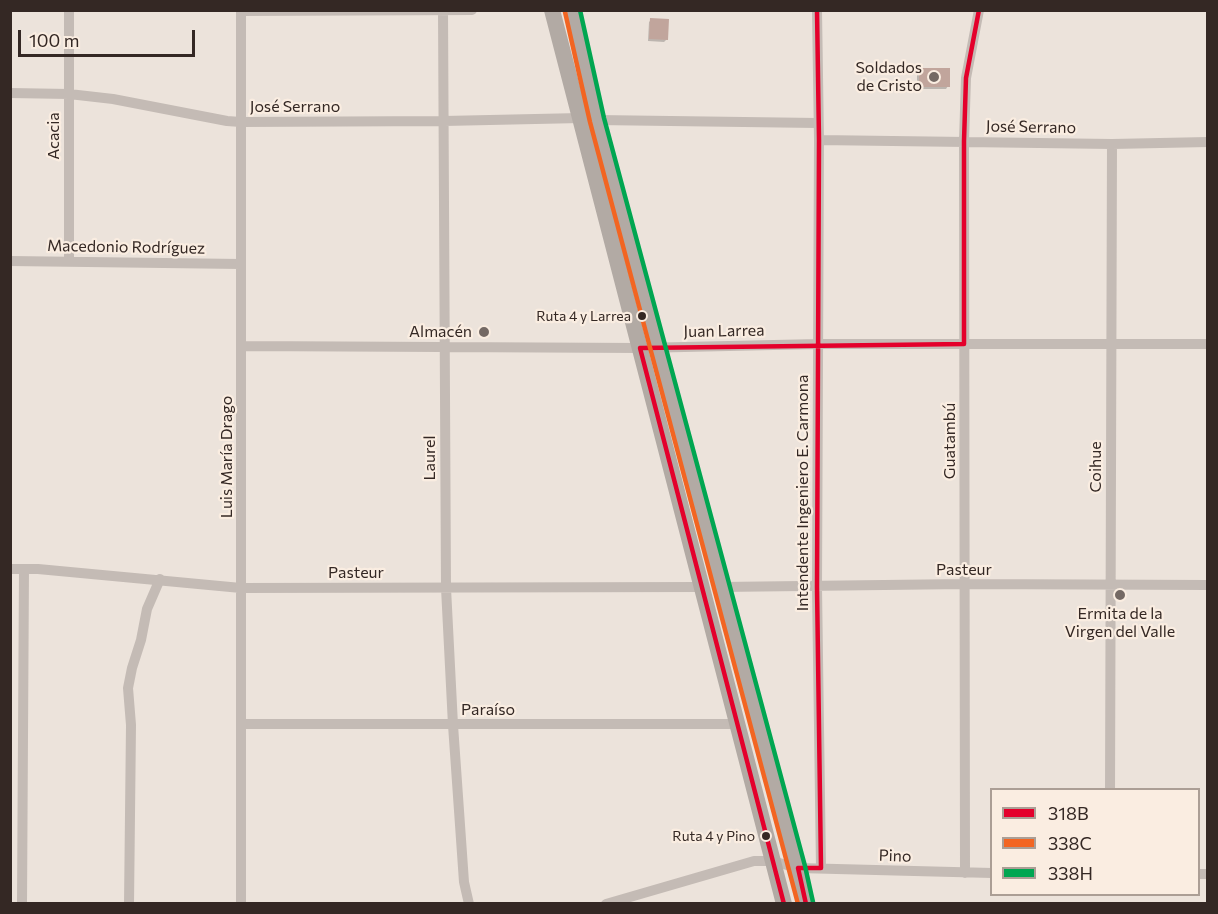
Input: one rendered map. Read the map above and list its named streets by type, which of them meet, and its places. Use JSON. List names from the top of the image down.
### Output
{
  "streets": {
    "street": [
      "José Serrano",
      "Acacia",
      "Macedonio Rodríguez",
      "Juan Larrea",
      "Guatambú",
      "Luis María Drago",
      "Laurel",
      "Coihue",
      "Intendente Ingeniero E. Carmona",
      "Pasteur",
      "Paraíso",
      "Pino"
    ]
  },
  "crossings": [
    ["José Serrano", "Acacia"],
    ["José Serrano", "Guatambú"],
    ["José Serrano", "Luis María Drago"],
    ["José Serrano", "Laurel"],
    ["José Serrano", "Coihue"],
    ["José Serrano", "Intendente Ingeniero E. Carmona"],
    ["Acacia", "Macedonio Rodríguez"],
    ["Macedonio Rodríguez", "Luis María Drago"],
    ["Juan Larrea", "Guatambú"],
    ["Juan Larrea", "Luis María Drago"],
    ["Juan Larrea", "Laurel"],
    ["Juan Larrea", "Coihue"],
    ["Juan Larrea", "Intendente Ingeniero E. Carmona"],
    ["Guatambú", "Pasteur"],
    ["Guatambú", "Pino"],
    ["Luis María Drago", "Pasteur"],
    ["Luis María Drago", "Paraíso"],
    ["Laurel", "Pasteur"],
    ["Laurel", "Paraíso"],
    ["Coihue", "Pasteur"],
    ["Intendente Ingeniero E. Carmona", "Pasteur"],
    ["Intendente Ingeniero E. Carmona", "Pino"]
  ],
  "places": [
    "Soldados de Cristo",
    "Ruta 4 y Larrea",
    "Almacén",
    "Ermita de la Virgen del Valle",
    "Ruta 4 y Pino"
  ],
  "lines": ["transit line 318B", "transit line 338H", "transit line 338C"],
  "legend": ["318B", "338C", "338H"],
  "scale_bar": "100 m"
}
